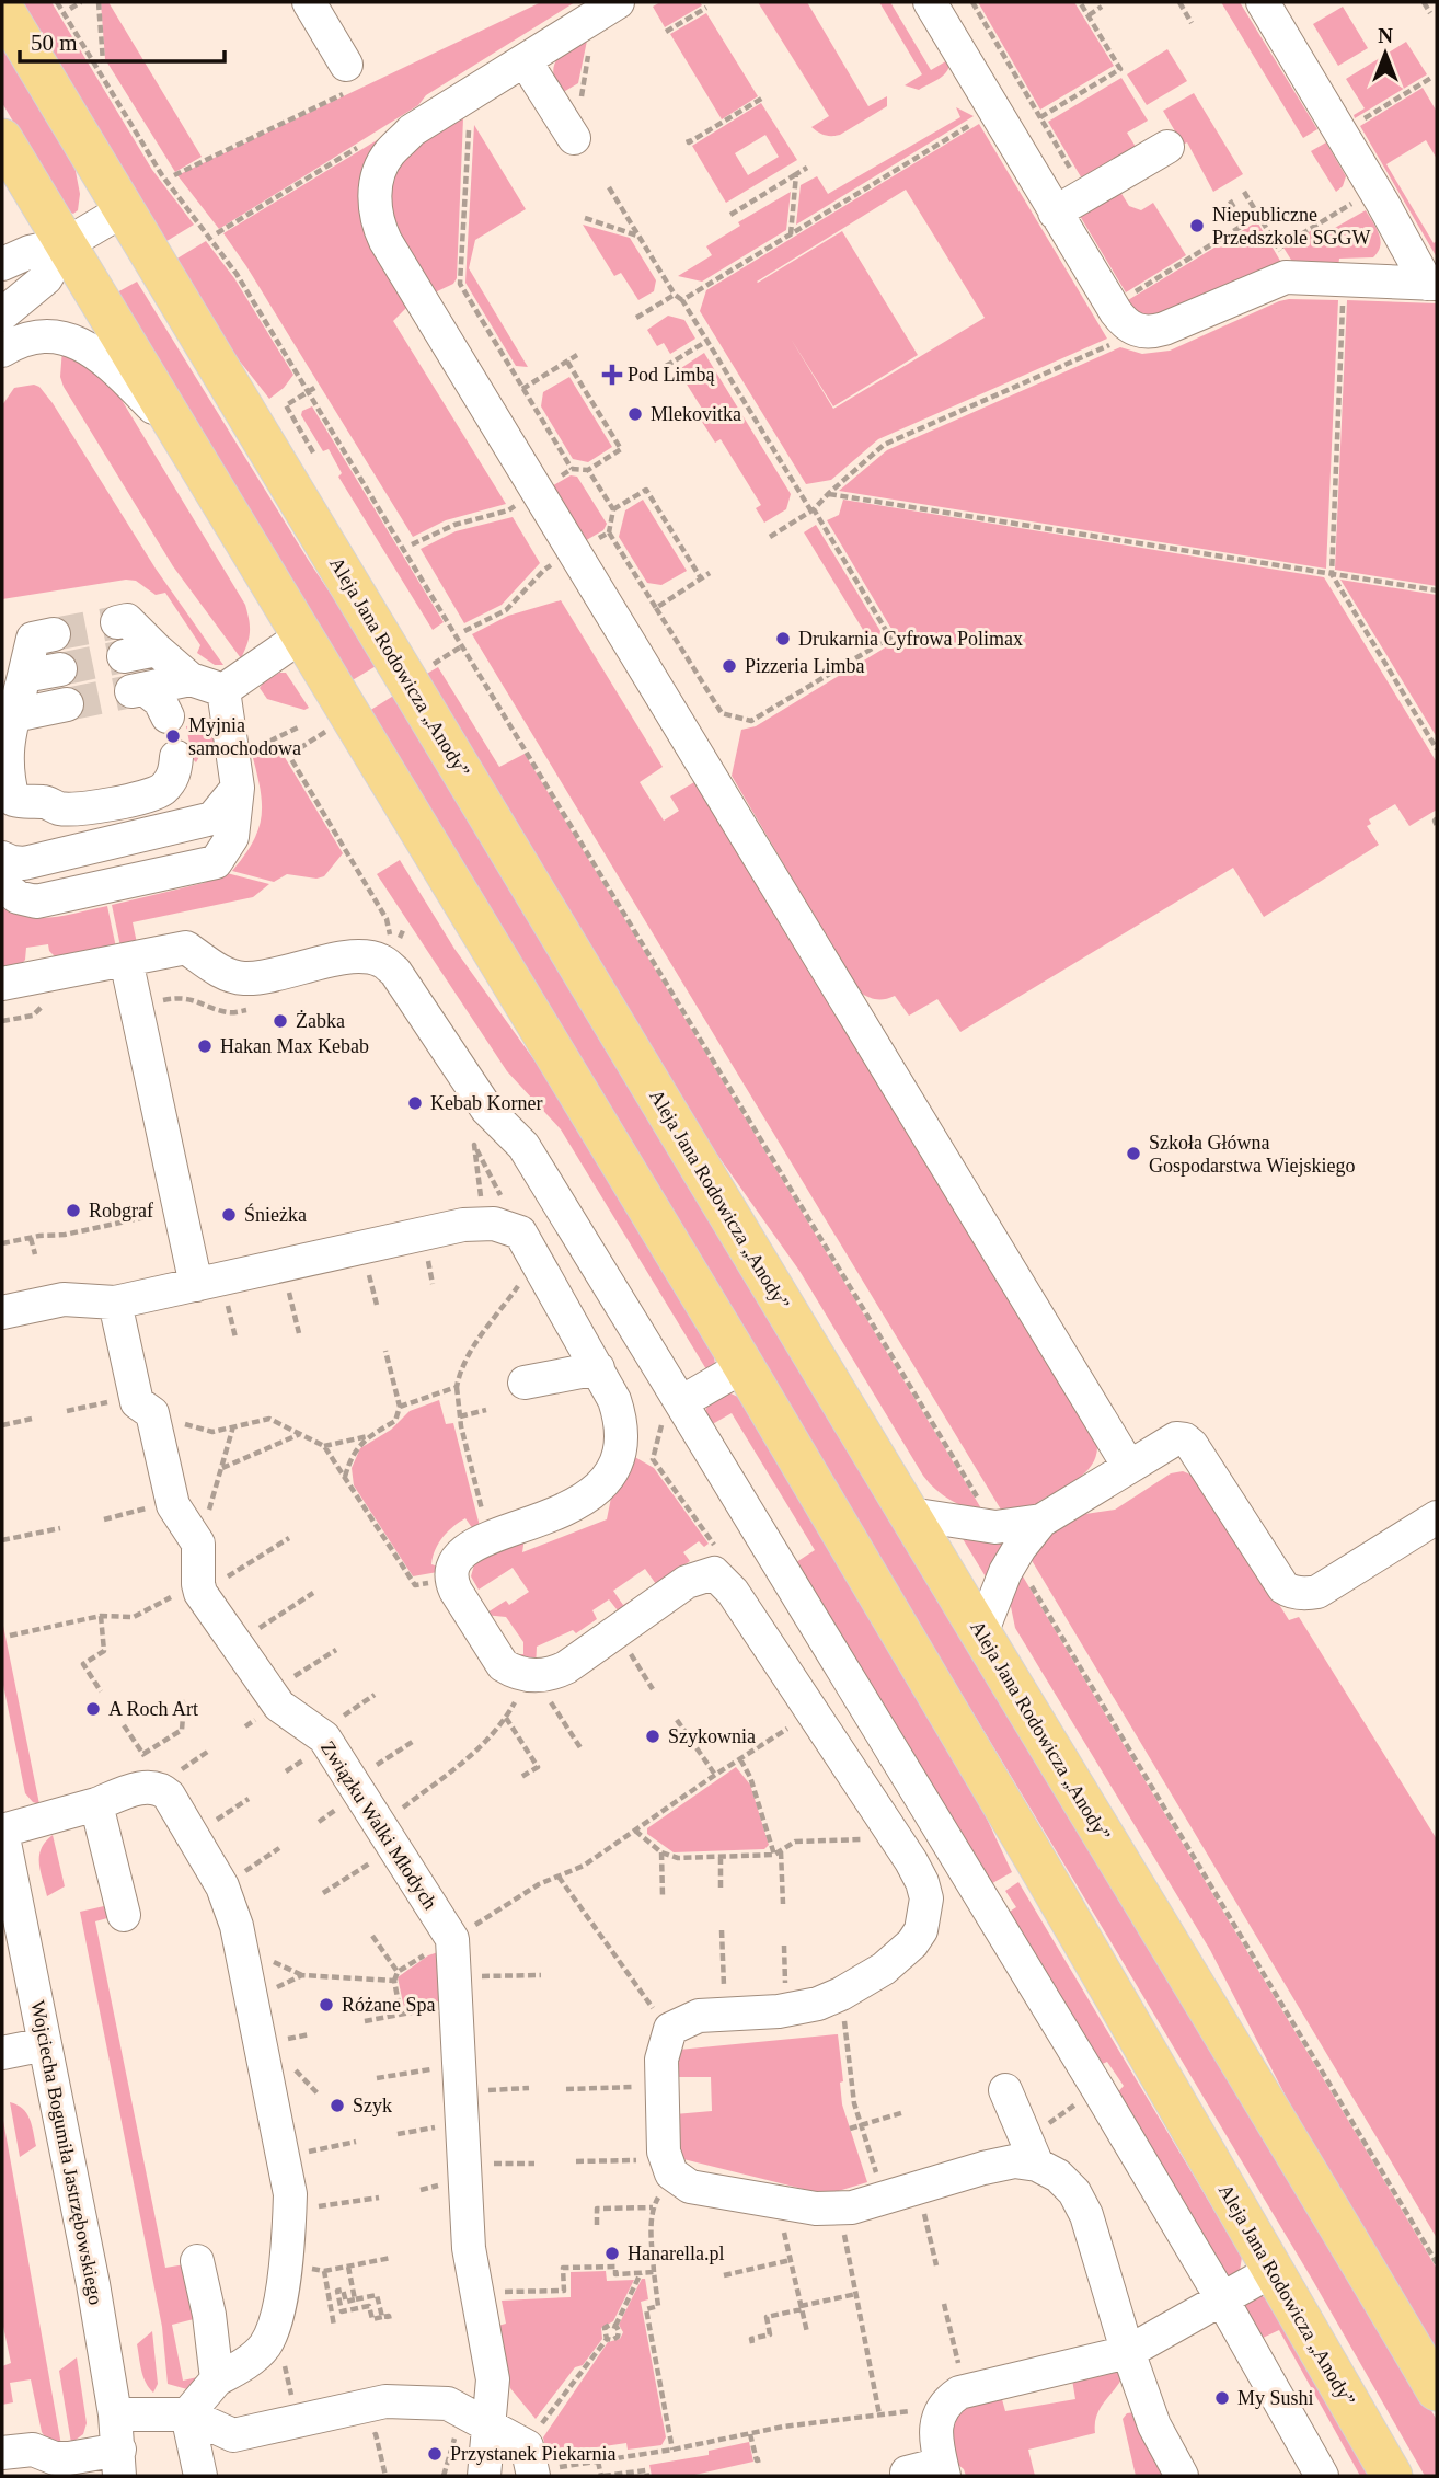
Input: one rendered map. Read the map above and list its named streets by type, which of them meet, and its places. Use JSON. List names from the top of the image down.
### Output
{
  "streets": {
    "main road": ["Aleja Jana Rodowicza „Anody”"],
    "street": ["Związku Walki Młodych", "Wojciecha Bogumiła Jastrzębowskiego"]
  },
  "places": {
    "other": [
      "Niepubliczne Przedszkole SGGW",
      "Mlekovitka",
      "Drukarnia Cyfrowa Polimax",
      "Pizzeria Limba",
      "Myjnia samochodowa",
      "Żabka",
      "Hakan Max Kebab",
      "Kebab Korner",
      "Szkoła Główna Gospodarstwa Wiejskiego",
      "Robgraf",
      "Śnieżka",
      "A Roch Art",
      "Szykownia",
      "Różane Spa",
      "Szyk",
      "Hanarella.pl",
      "My Sushi",
      "Przystanek Piekarnia"
    ],
    "health": ["Pod Limbą"]
  },
  "scale_bar": "50 m",
  "north": "top"
}
